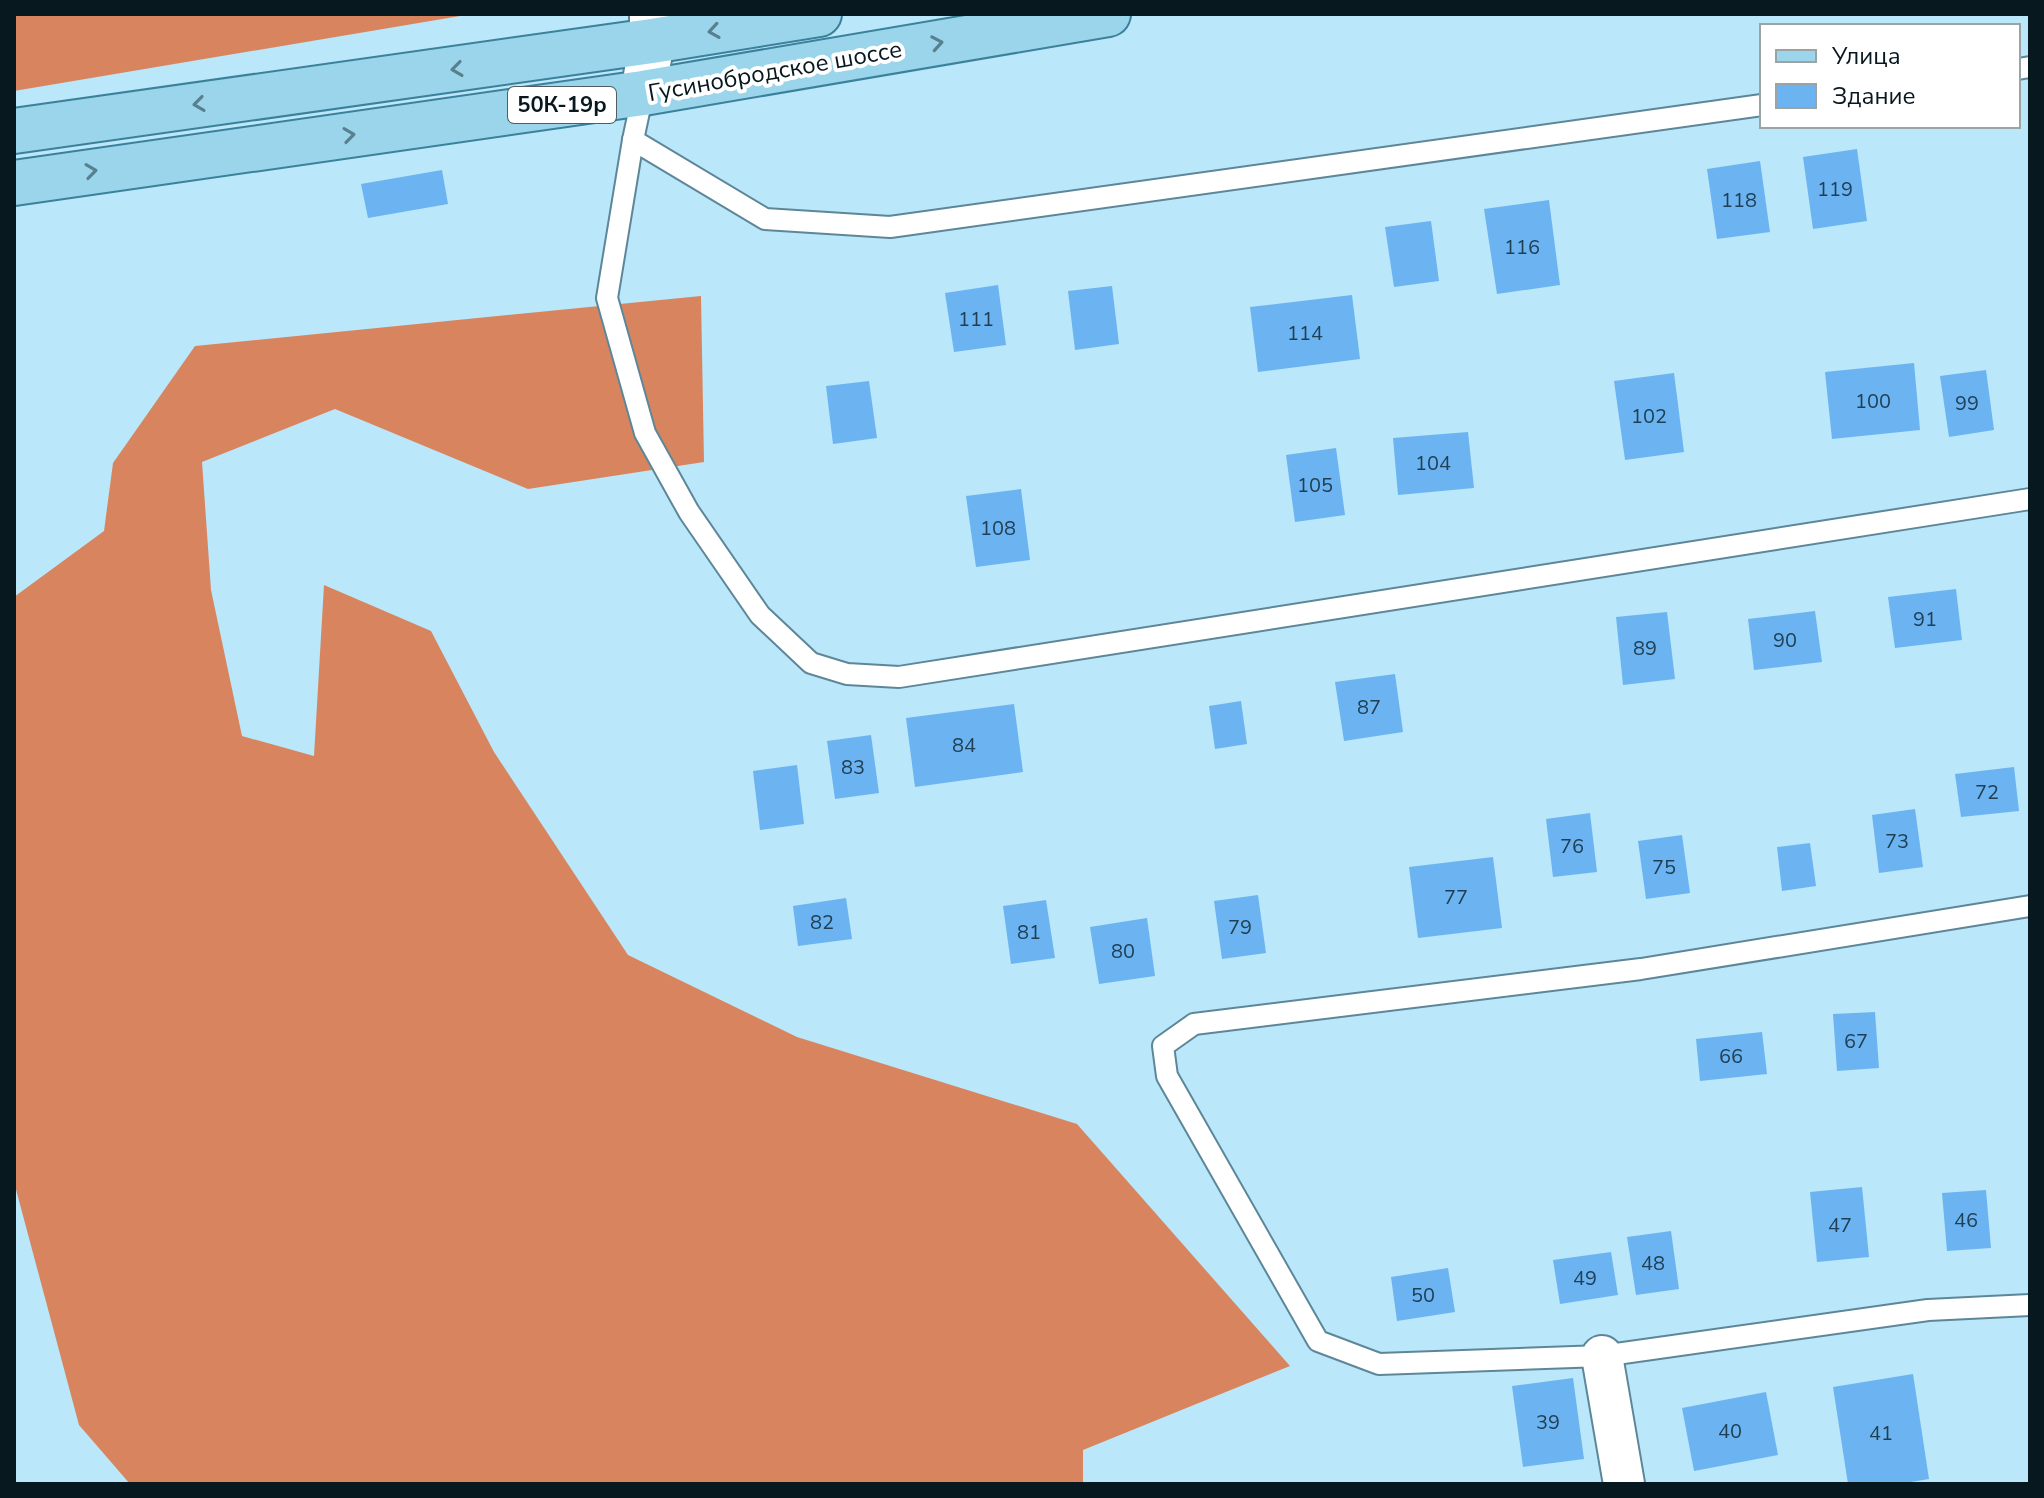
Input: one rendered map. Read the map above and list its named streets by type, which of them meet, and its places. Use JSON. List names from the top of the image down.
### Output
{
  "streets": {
    "main road": ["Гусинобродское шоссе", "50К-19р"]
  },
  "house_numbers": [
    "119",
    "118",
    "116",
    "111",
    "114",
    "100",
    "99",
    "102",
    "104",
    "105",
    "108",
    "91",
    "90",
    "89",
    "87",
    "84",
    "83",
    "72",
    "73",
    "76",
    "75",
    "77",
    "82",
    "79",
    "81",
    "80",
    "67",
    "66",
    "46",
    "47",
    "48",
    "49",
    "50",
    "39",
    "40",
    "41"
  ],
  "legend": ["Улица", "Здание"]
}
